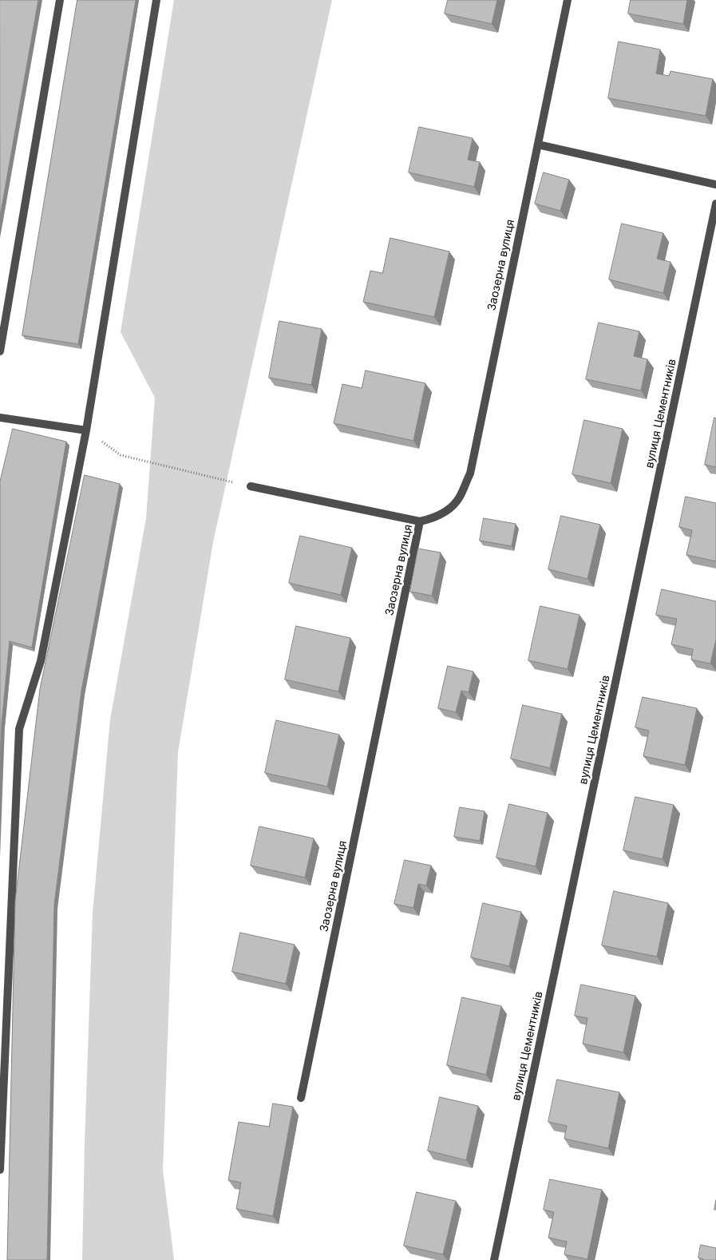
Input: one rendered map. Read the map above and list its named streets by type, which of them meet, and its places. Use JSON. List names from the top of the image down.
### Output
{
  "streets": {
    "street": ["Заозерна вулиця", "вулиця Цементників"]
  }
}
